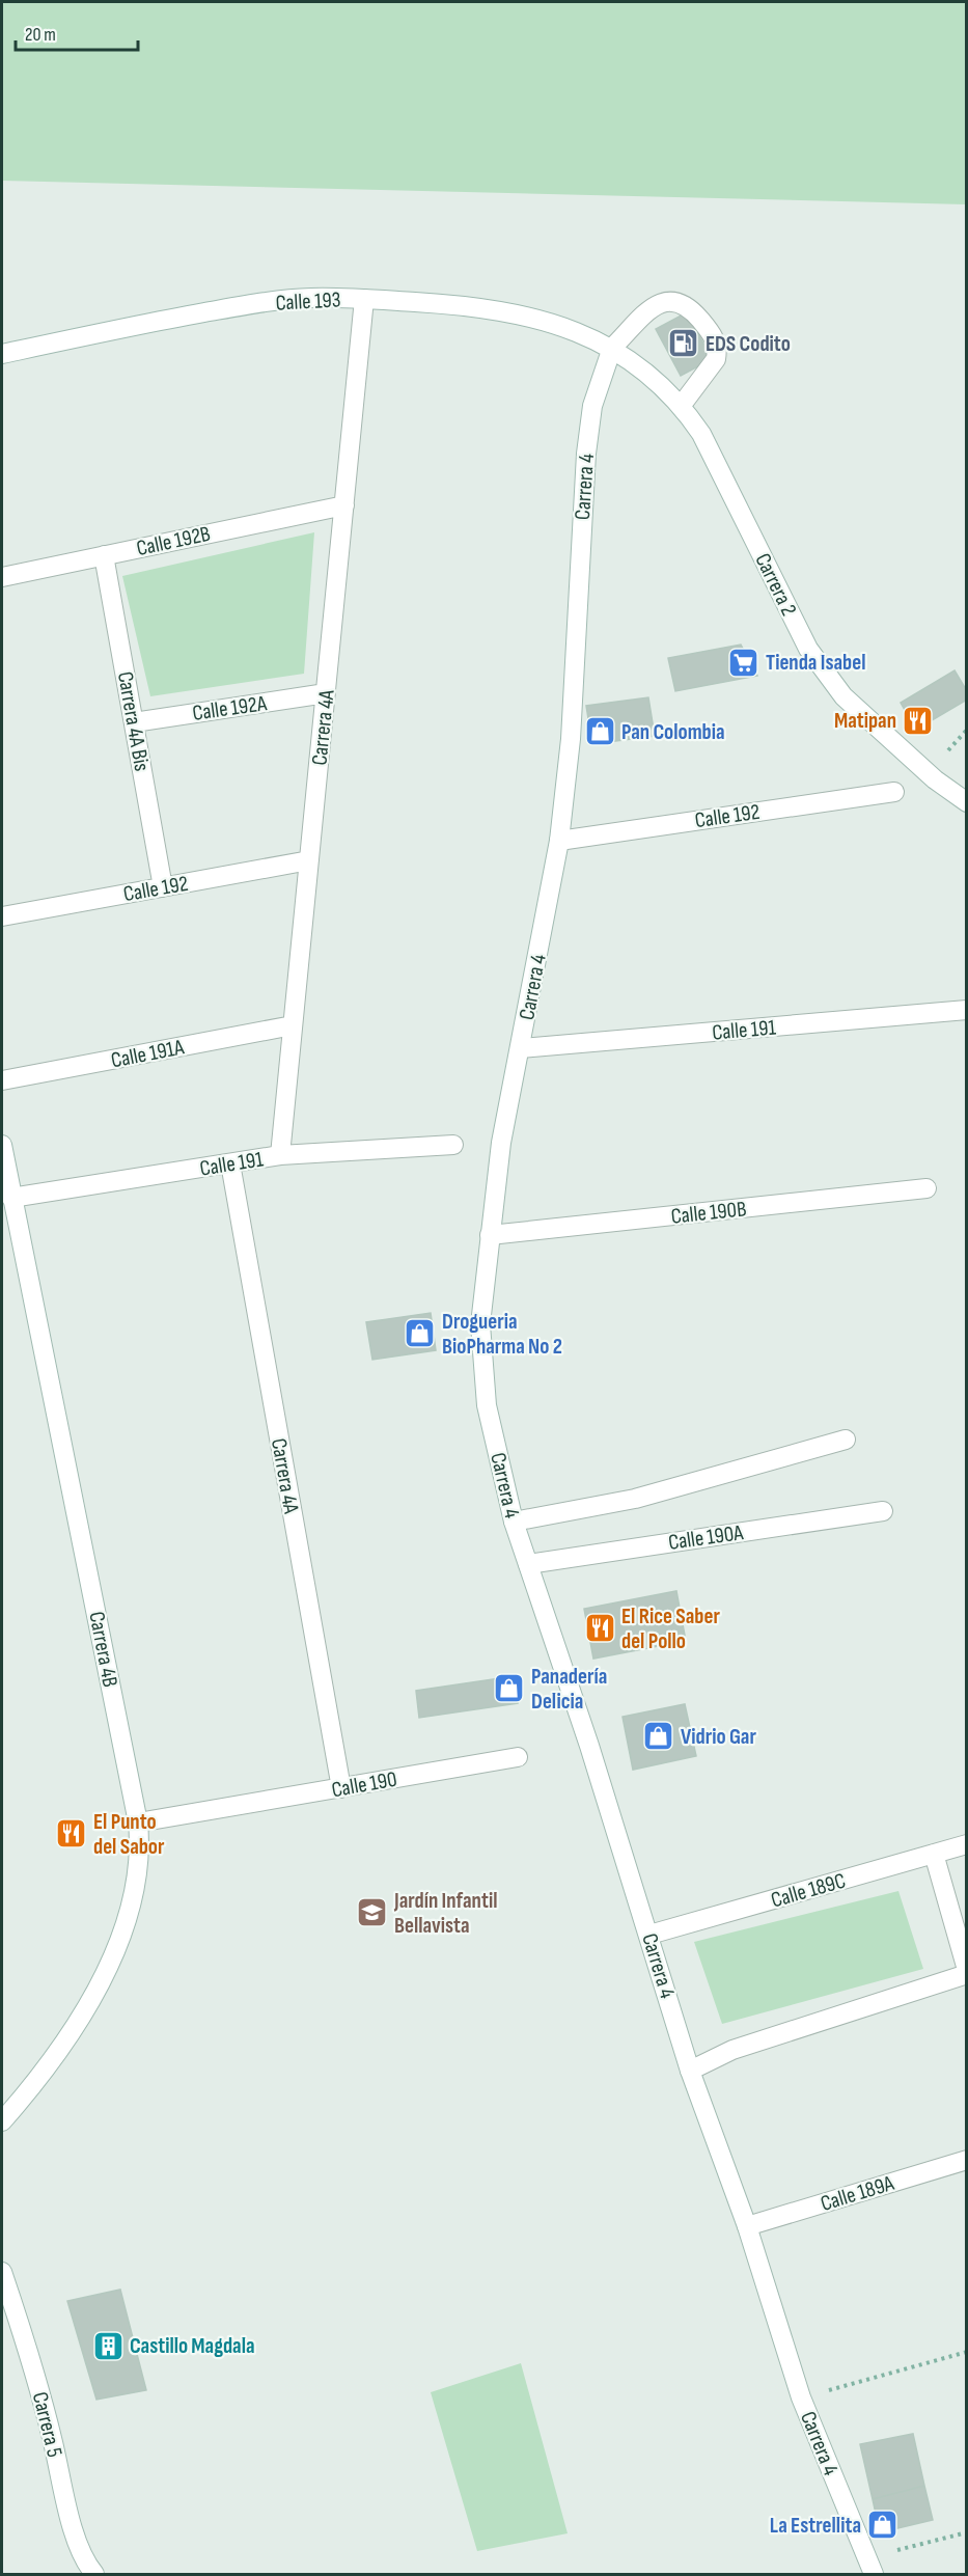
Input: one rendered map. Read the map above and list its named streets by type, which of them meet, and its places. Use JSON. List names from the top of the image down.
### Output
{
  "streets": {
    "street": [
      "Calle 193",
      "Carrera 4",
      "Calle 192B",
      "Carrera 2",
      "Calle 192A",
      "Carrera 4A Bis",
      "Carrera 4A",
      "Calle 192",
      "Calle 191",
      "Calle 191A",
      "Calle 190B",
      "Calle 190A",
      "Carrera 4B",
      "Calle 190",
      "Calle 189C",
      "Calle 189A",
      "Carrera 5"
    ]
  },
  "crossings": [
    ["Calle 193", "Carrera 4"],
    ["Calle 193", "Carrera 2"],
    ["Calle 193", "Carrera 4A"],
    ["Carrera 4", "Carrera 2"],
    ["Carrera 4", "Calle 192"],
    ["Carrera 4", "Calle 191"],
    ["Carrera 4", "Calle 190B"],
    ["Carrera 4", "Calle 190A"],
    ["Carrera 4", "Calle 189C"],
    ["Carrera 4", "Calle 189A"],
    ["Calle 192B", "Carrera 4A Bis"],
    ["Calle 192B", "Carrera 4A"],
    ["Calle 192A", "Carrera 4A Bis"],
    ["Calle 192A", "Carrera 4A"],
    ["Carrera 4A Bis", "Calle 192"],
    ["Carrera 4A", "Calle 192"],
    ["Carrera 4A", "Calle 191"],
    ["Carrera 4A", "Calle 191A"],
    ["Carrera 4A", "Calle 190"],
    ["Calle 191", "Carrera 4B"],
    ["Carrera 4B", "Calle 190"]
  ],
  "places": {
    "fuel station": ["EDS Codito"],
    "supermarket": ["Tienda Isabel"],
    "restaurant": ["Matipan", "El Rice Saber del Pollo", "El Punto del Sabor"],
    "shop": [
      "Pan Colombia",
      "Drogueria BioPharma No 2",
      "Panadería Delicia",
      "Vidrio Gar",
      "La Estrellita"
    ],
    "school or university": ["Jardín Infantil Bellavista"],
    "building": ["Castillo Magdala"]
  },
  "scale_bar": "20 m"
}
